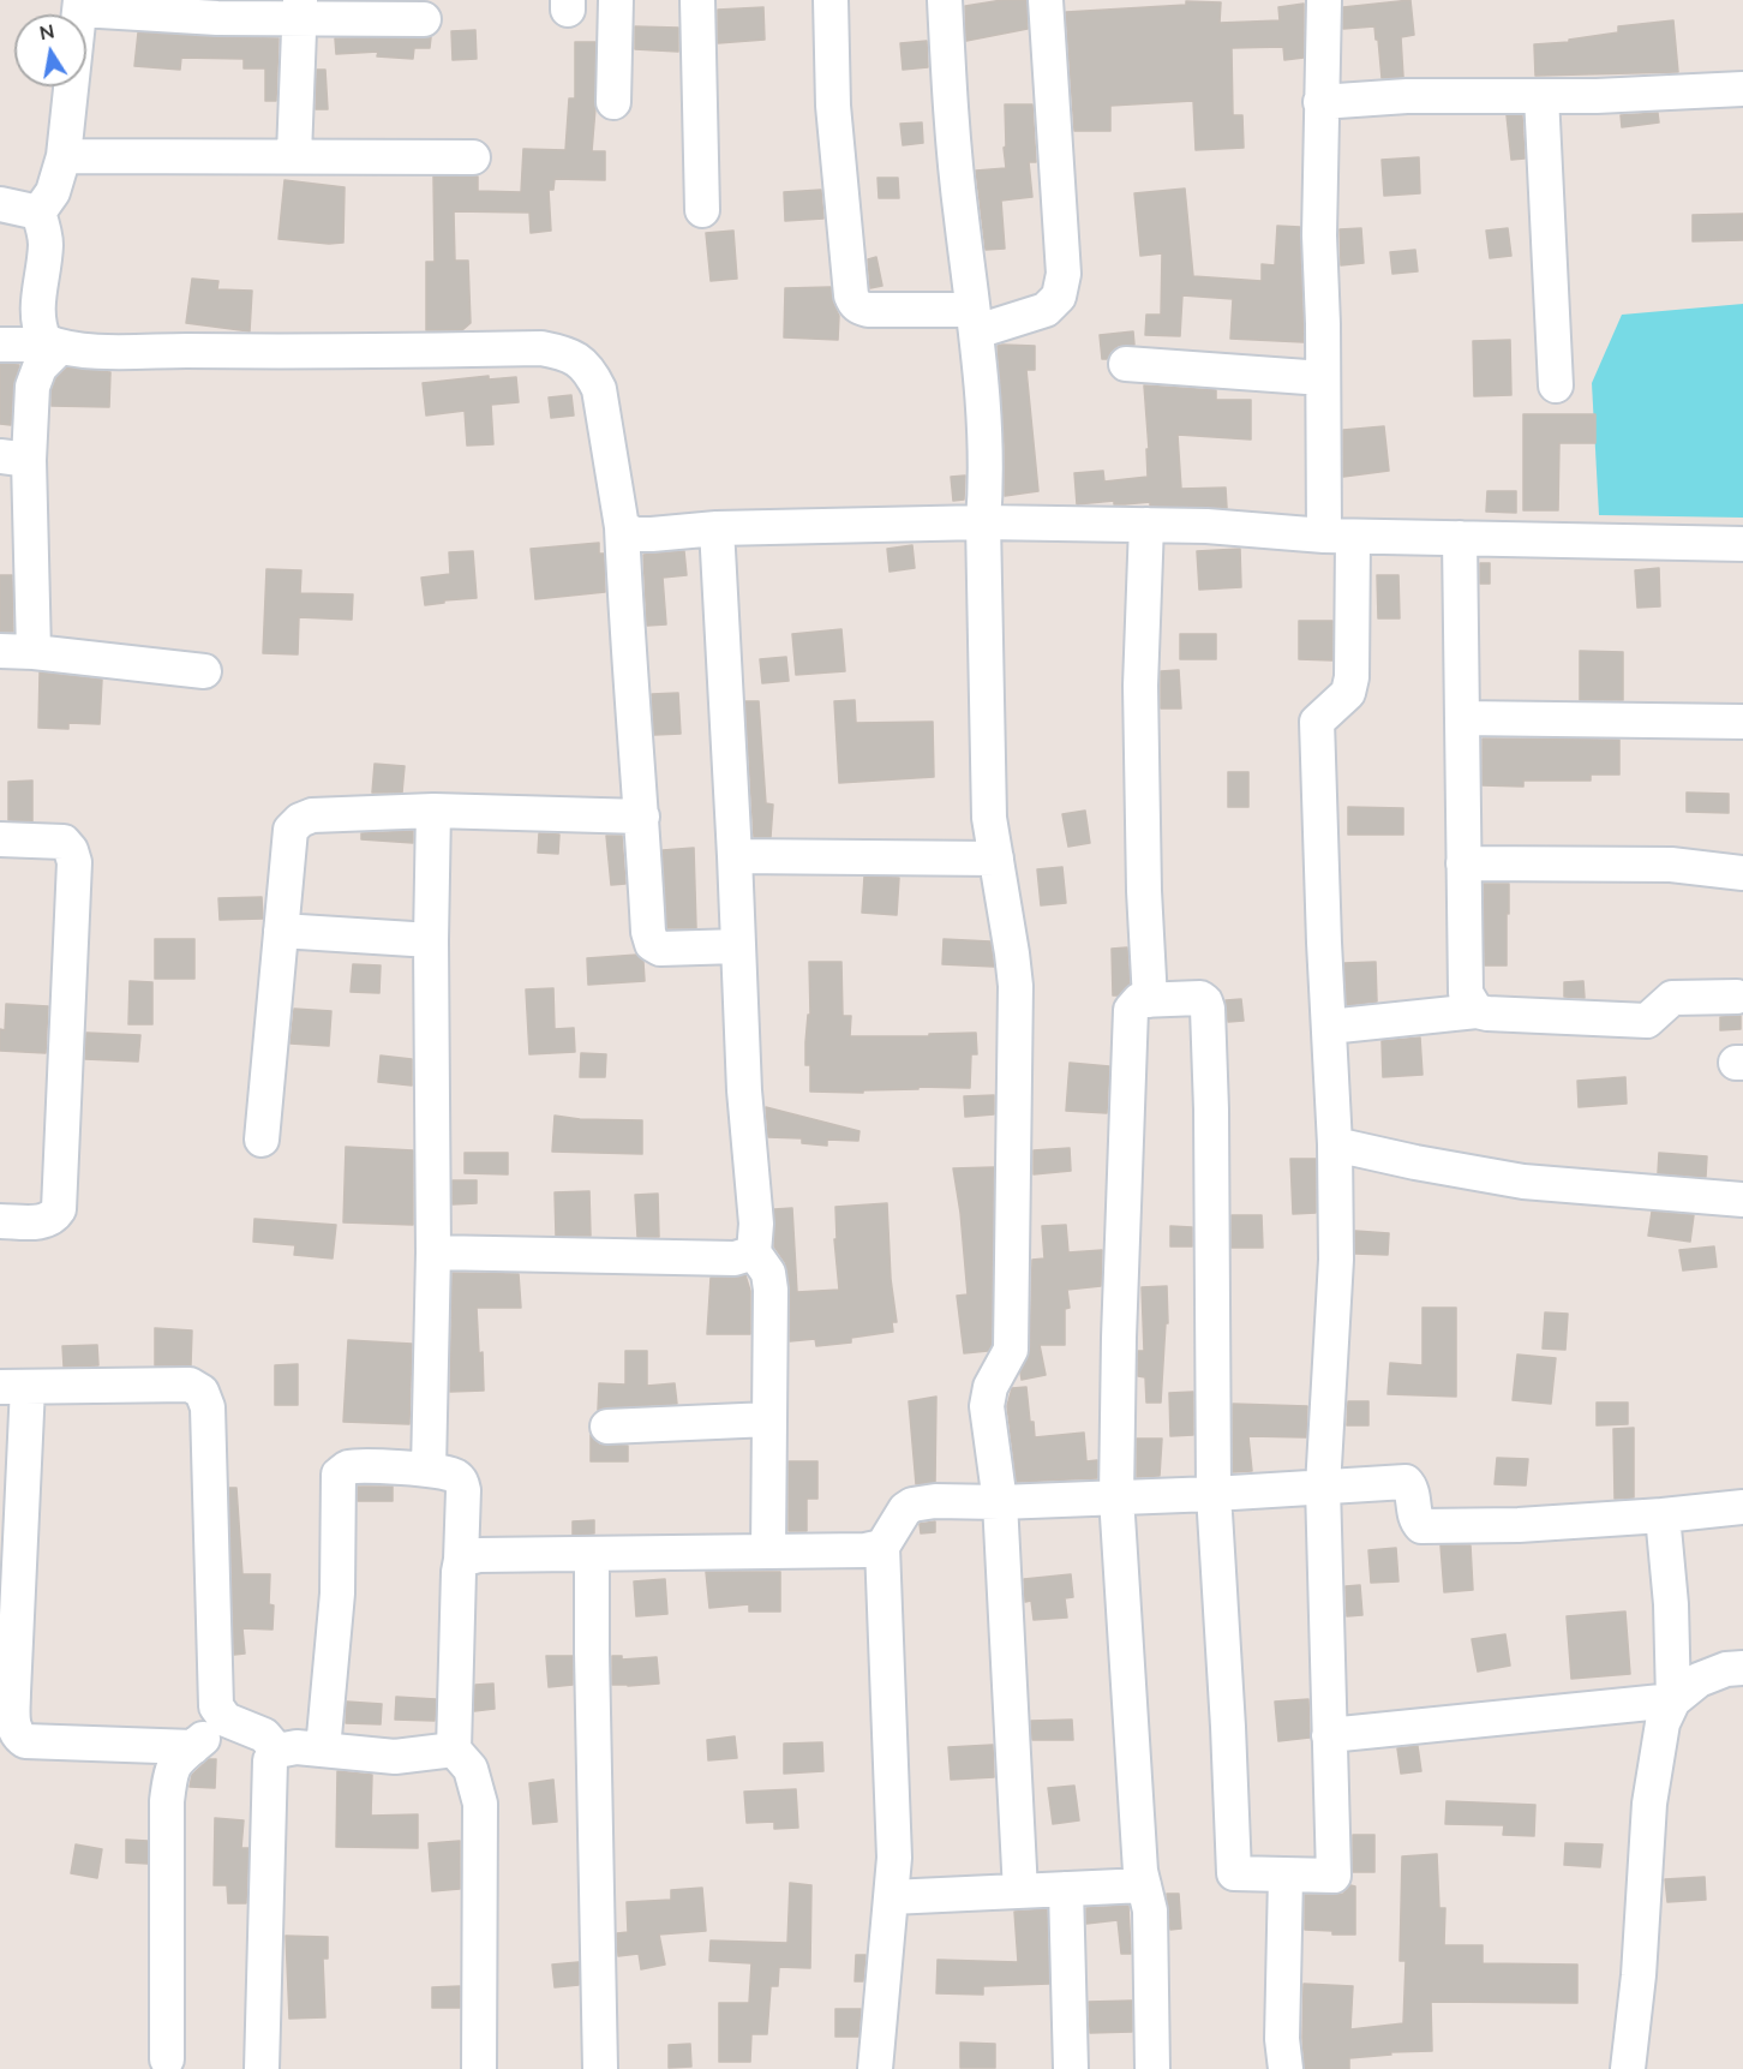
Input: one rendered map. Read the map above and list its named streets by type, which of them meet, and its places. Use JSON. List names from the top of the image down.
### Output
{
  "north": "top"
}
